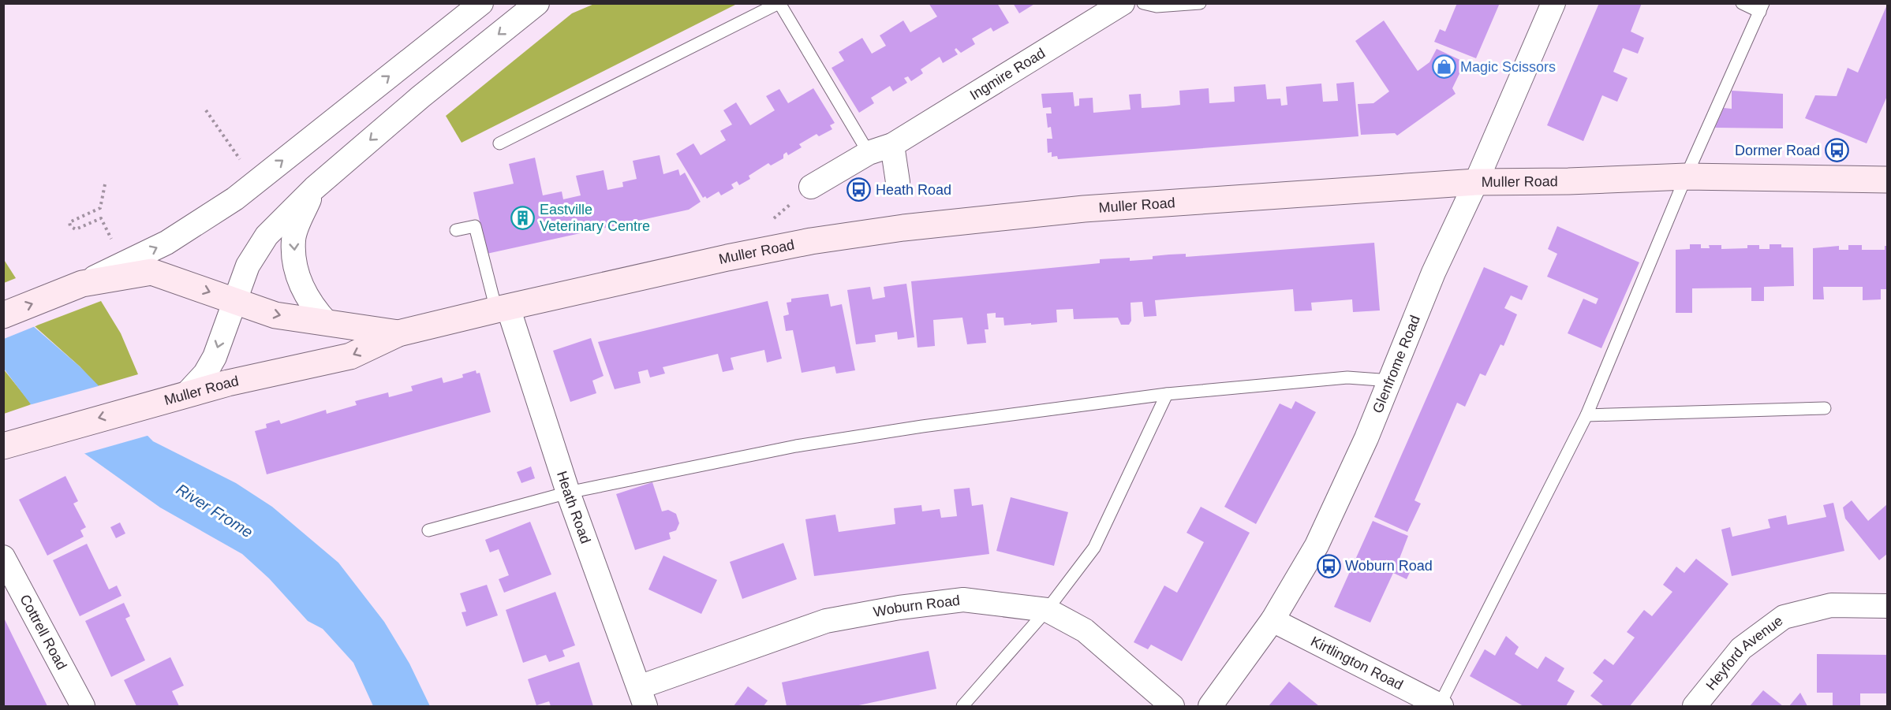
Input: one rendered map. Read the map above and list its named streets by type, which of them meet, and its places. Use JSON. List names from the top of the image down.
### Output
{
  "streets": {
    "main road": ["Muller Road"],
    "street": [
      "Ingmire Road",
      "Glenfrome Road",
      "Heath Road",
      "Woburn Road",
      "Cottrell Road",
      "Heyford Avenue",
      "Kirtlington Road"
    ]
  },
  "crossings": [
    ["Muller Road", "Glenfrome Road"],
    ["Muller Road", "Heath Road"],
    ["Glenfrome Road", "Kirtlington Road"],
    ["Heath Road", "Woburn Road"]
  ],
  "water": ["River Frome"],
  "places": {
    "shop": ["Magic Scissors"],
    "bus stop": ["Dormer Road", "Heath Road", "Woburn Road"],
    "building": ["Eastville Veterinary Centre"]
  }
}
